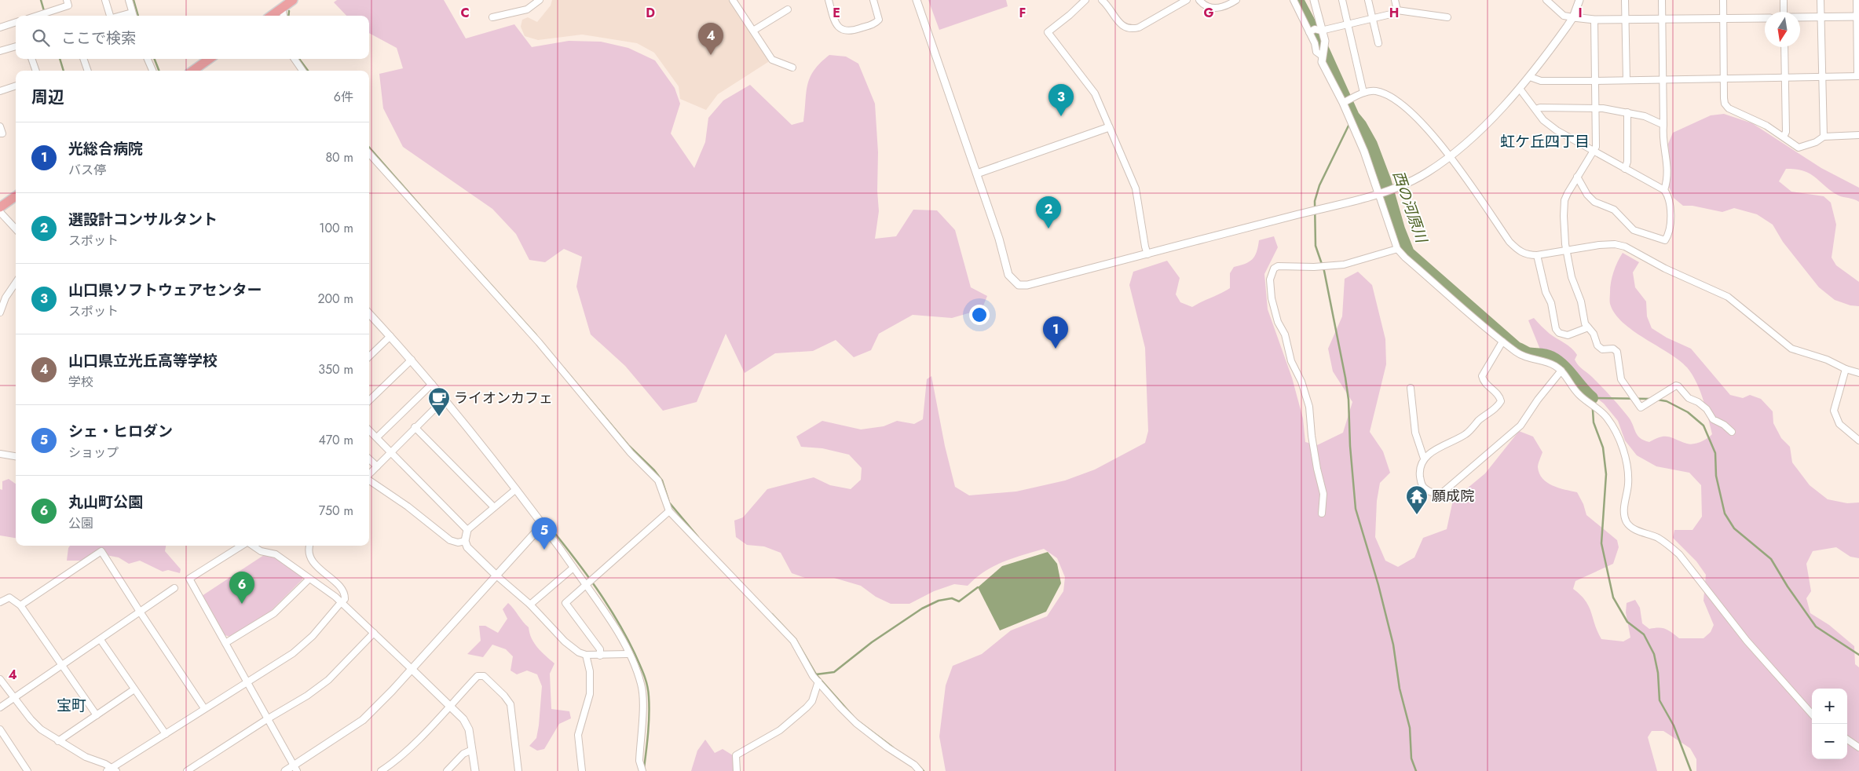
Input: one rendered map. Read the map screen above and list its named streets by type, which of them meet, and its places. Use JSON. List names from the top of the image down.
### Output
{
  "districts": ["虹ケ丘四丁目", "宝町"],
  "water": ["西の河原川"],
  "places": {
    "cafe": ["ライオンカフェ"],
    "temple": ["願成院"]
  },
  "north": "bottom",
  "page": {
    "search": "ここで検索",
    "pins": [
      "4",
      "3",
      "2",
      "1",
      "5",
      "6"
    ],
    "heading": ["周辺", "6件"],
    "list": [
      {
        "mark": "1",
        "name": "光総合病院",
        "note": "バス停",
        "value": "80 m"
      },
      {
        "mark": "2",
        "name": "選設計コンサルタント",
        "note": "スポット",
        "value": "100 m"
      },
      {
        "mark": "3",
        "name": "山口県ソフトウェアセンター",
        "note": "スポット",
        "value": "200 m"
      },
      {
        "mark": "4",
        "name": "山口県立光丘高等学校",
        "note": "学校",
        "value": "350 m"
      },
      {
        "mark": "5",
        "name": "シェ・ヒロダン",
        "note": "ショップ",
        "value": "470 m"
      },
      {
        "mark": "6",
        "name": "丸山町公園",
        "note": "公園",
        "value": "750 m"
      }
    ],
    "map_buttons": ["+", "−"]
  },
  "grid": {
    "columns": [
      "C",
      "D",
      "E",
      "F",
      "G",
      "H",
      "I"
    ],
    "rows": ["4"]
  }
}
